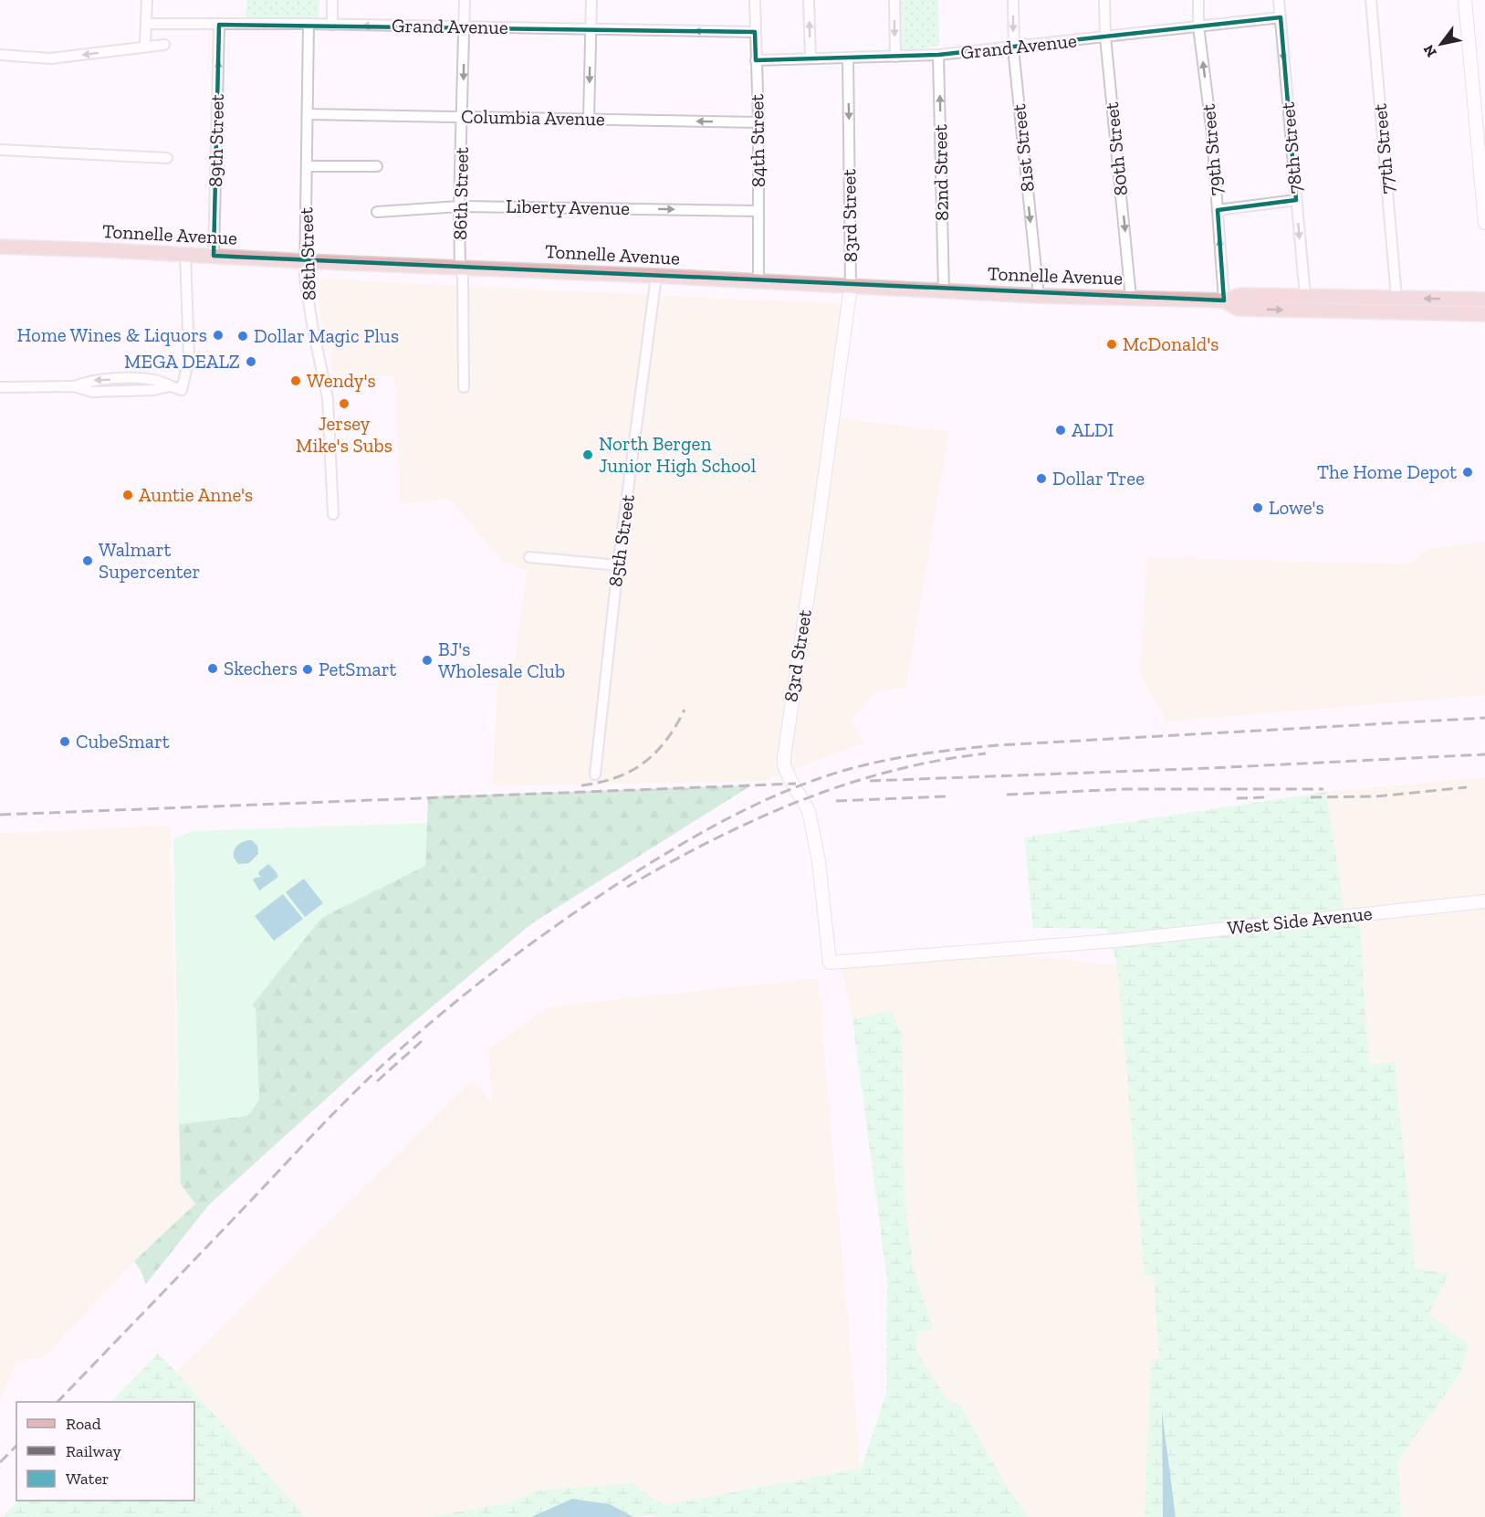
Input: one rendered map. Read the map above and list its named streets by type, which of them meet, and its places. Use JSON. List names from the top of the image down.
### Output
{
  "streets": {
    "main road": ["Tonnelle Avenue"],
    "street": [
      "Grand Avenue",
      "Columbia Avenue",
      "89th Street",
      "84th Street",
      "81st Street",
      "78th Street",
      "80th Street",
      "77th Street",
      "79th Street",
      "82nd Street",
      "86th Street",
      "Liberty Avenue",
      "83rd Street",
      "88th Street",
      "85th Street",
      "West Side Avenue"
    ]
  },
  "crossings": [
    ["Grand Avenue", "89th Street"],
    ["Grand Avenue", "84th Street"],
    ["Grand Avenue", "81st Street"],
    ["Grand Avenue", "78th Street"],
    ["Grand Avenue", "80th Street"],
    ["Grand Avenue", "79th Street"],
    ["Grand Avenue", "82nd Street"],
    ["Grand Avenue", "86th Street"],
    ["Grand Avenue", "83rd Street"],
    ["Grand Avenue", "88th Street"],
    ["Columbia Avenue", "84th Street"],
    ["Columbia Avenue", "86th Street"],
    ["Columbia Avenue", "88th Street"],
    ["89th Street", "Tonnelle Avenue"],
    ["84th Street", "Liberty Avenue"],
    ["84th Street", "Tonnelle Avenue"],
    ["81st Street", "Tonnelle Avenue"],
    ["78th Street", "Tonnelle Avenue"],
    ["80th Street", "Tonnelle Avenue"],
    ["77th Street", "Tonnelle Avenue"],
    ["79th Street", "Tonnelle Avenue"],
    ["82nd Street", "Tonnelle Avenue"],
    ["86th Street", "Liberty Avenue"],
    ["86th Street", "Tonnelle Avenue"],
    ["83rd Street", "Tonnelle Avenue"],
    ["83rd Street", "West Side Avenue"],
    ["Tonnelle Avenue", "88th Street"],
    ["Tonnelle Avenue", "85th Street"]
  ],
  "one_way": [
    "Columbia Avenue",
    "89th Street",
    "81st Street",
    "78th Street",
    "80th Street",
    "79th Street",
    "82nd Street",
    "Liberty Avenue"
  ],
  "places": [
    "Home Wines & Liquors",
    "Dollar Magic Plus",
    "McDonald's",
    "MEGA DEALZ",
    "Wendy's",
    "Jersey Mike's Subs",
    "ALDI",
    "North Bergen Junior High School",
    "The Home Depot",
    "Dollar Tree",
    "Auntie Anne's",
    "Lowe's",
    "Walmart Supercenter",
    "BJ's Wholesale Club",
    "Skechers",
    "PetSmart",
    "CubeSmart"
  ],
  "legend": ["Road", "Railway", "Water"],
  "north": "bottom left"
}
